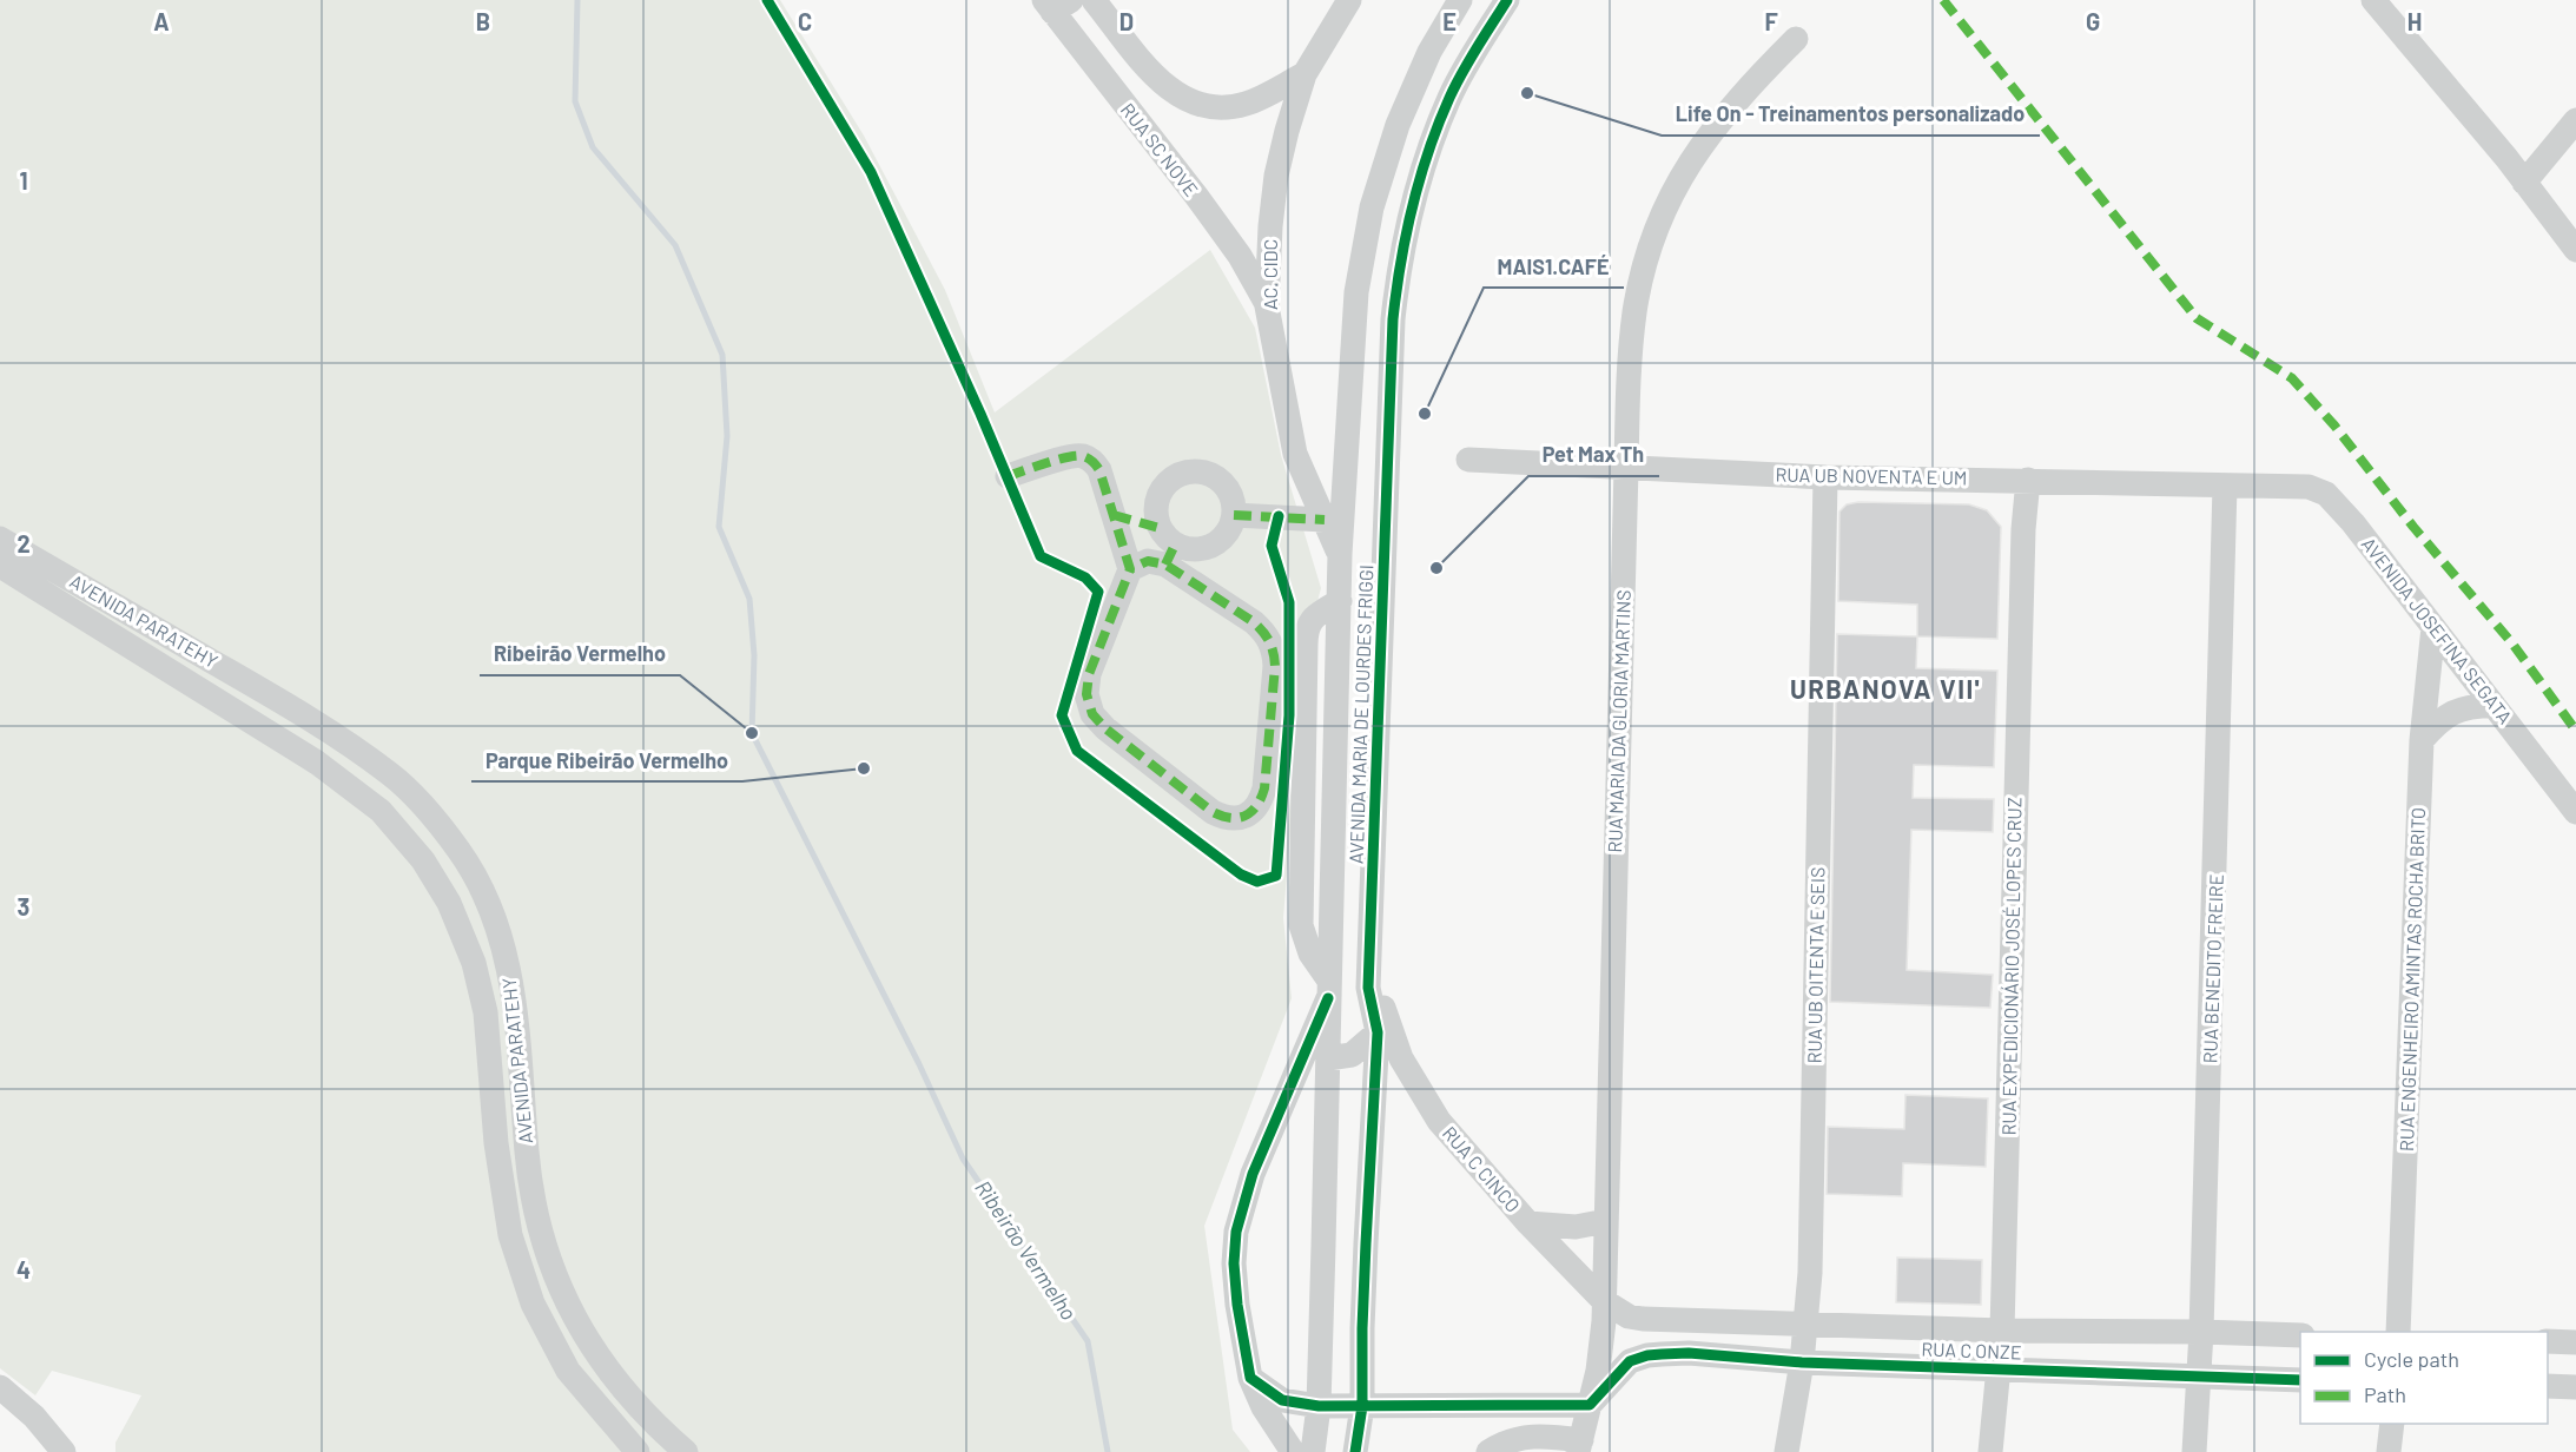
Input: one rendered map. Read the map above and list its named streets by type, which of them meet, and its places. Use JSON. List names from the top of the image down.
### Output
{
  "streets": {
    "street": [
      "RUA SC NOVE",
      "AC. CIDC",
      "RUA UB NOVENTA E UM",
      "AVENIDA PARATEHY",
      "AVENIDA JOSEFINA SEGATA",
      "AVENIDA MARIA DE LOURDES FRIGGI",
      "RUA MARIA DA GLORIA MARTINS",
      "RUA UB OITENTA E SEIS",
      "RUA EXPEDICIONÁRIO JOSÉ LOPES CRUZ",
      "RUA BENEDITO FREIRE",
      "RUA ENGENHEIRO AMINTAS ROCHA BRITO",
      "RUA C CINCO",
      "RUA C ONZE"
    ]
  },
  "crossings": [
    ["RUA SC NOVE", "AC. CIDC"],
    ["AC. CIDC", "AVENIDA MARIA DE LOURDES FRIGGI"],
    ["RUA UB NOVENTA E UM", "AVENIDA JOSEFINA SEGATA"],
    ["RUA UB NOVENTA E UM", "RUA MARIA DA GLORIA MARTINS"],
    ["RUA UB NOVENTA E UM", "RUA UB OITENTA E SEIS"],
    ["RUA UB NOVENTA E UM", "RUA EXPEDICIONÁRIO JOSÉ LOPES CRUZ"],
    ["RUA UB NOVENTA E UM", "RUA BENEDITO FREIRE"],
    ["AVENIDA JOSEFINA SEGATA", "RUA ENGENHEIRO AMINTAS ROCHA BRITO"],
    ["AVENIDA MARIA DE LOURDES FRIGGI", "RUA C CINCO"],
    ["RUA MARIA DA GLORIA MARTINS", "RUA C CINCO"],
    ["RUA MARIA DA GLORIA MARTINS", "RUA C ONZE"],
    ["RUA UB OITENTA E SEIS", "RUA C ONZE"],
    ["RUA EXPEDICIONÁRIO JOSÉ LOPES CRUZ", "RUA C ONZE"],
    ["RUA BENEDITO FREIRE", "RUA C ONZE"],
    ["RUA C CINCO", "RUA C ONZE"]
  ],
  "districts": ["URBANOVA VII'"],
  "water": ["Ribeirão Vermelho"],
  "places": [
    "Life On - Treinamentos personalizado",
    "MAIS1.CAFÉ",
    "Pet Max Th",
    "Ribeirão Vermelho",
    "Parque Ribeirão Vermelho"
  ],
  "legend": ["Cycle path", "Path"],
  "grid": {
    "columns": [
      "A",
      "B",
      "C",
      "D",
      "E",
      "F",
      "G",
      "H"
    ],
    "rows": [
      "1",
      "2",
      "3",
      "4"
    ]
  }
}
